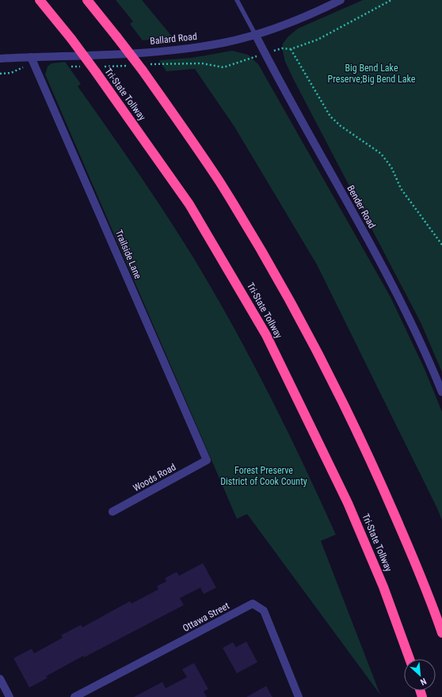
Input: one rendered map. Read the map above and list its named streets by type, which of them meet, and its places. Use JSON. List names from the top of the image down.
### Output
{
  "streets": {
    "highway": ["Tri-State Tollway"],
    "street": [
      "Ballard Road",
      "Bender Road",
      "Trailside Lane",
      "Woods Road",
      "Ottawa Street"
    ]
  },
  "crossings": [
    ["Ballard Road", "Bender Road"],
    ["Ballard Road", "Trailside Lane"],
    ["Trailside Lane", "Woods Road"]
  ],
  "parks": ["Big Bend Lake Preserve;Big Bend Lake", "Forest Preserve District of Cook County"],
  "north": "bottom right"
}
